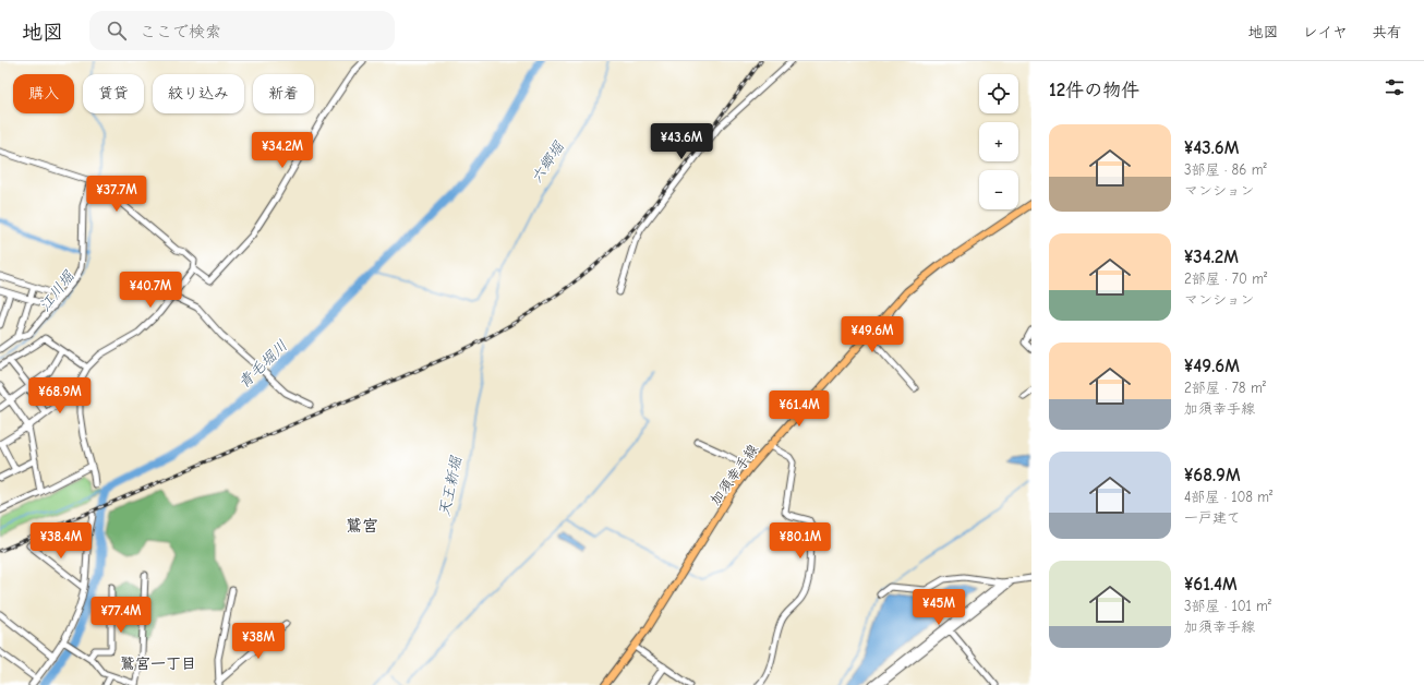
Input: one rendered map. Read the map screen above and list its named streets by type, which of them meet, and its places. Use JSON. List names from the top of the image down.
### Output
{
  "streets": {
    "main road": ["加須幸手線"]
  },
  "districts": ["鷲宮", "鷲宮一丁目"],
  "water": [
    "六郷堀",
    "江川堀",
    "青毛堀川",
    "天王新堀"
  ],
  "page": {
    "header": "地図",
    "search": "ここで検索",
    "nav": ["地図", "レイヤ", "共有"],
    "heading": "12件の物件",
    "map_buttons": ["+", "−"],
    "chip": [
      "購入",
      "賃貸",
      "絞り込み",
      "新着"
    ],
    "list": [
      {
        "name": "¥43.6M",
        "note": "3部屋 · 86 m² · マンション"
      },
      {
        "name": "¥34.2M",
        "note": "2部屋 · 70 m² · マンション"
      },
      {
        "name": "¥49.6M",
        "note": "2部屋 · 78 m² · 加須幸手線"
      },
      {
        "name": "¥68.9M",
        "note": "4部屋 · 108 m² · 一戸建て"
      },
      {
        "name": "¥61.4M",
        "note": "3部屋 · 101 m² · 加須幸手線"
      }
    ],
    "price": [
      "¥43.6M",
      "¥34.2M",
      "¥37.7M",
      "¥40.7M",
      "¥49.6M",
      "¥68.9M",
      "¥61.4M",
      "¥38.4M",
      "¥80.1M",
      "¥45M",
      "¥77.4M",
      "¥38M"
    ]
  }
}
